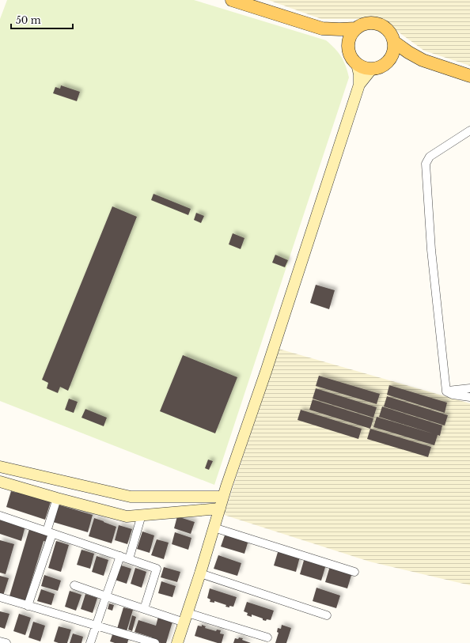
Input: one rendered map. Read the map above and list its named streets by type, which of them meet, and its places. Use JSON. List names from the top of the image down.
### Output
{
  "scale_bar": "50 m"
}
